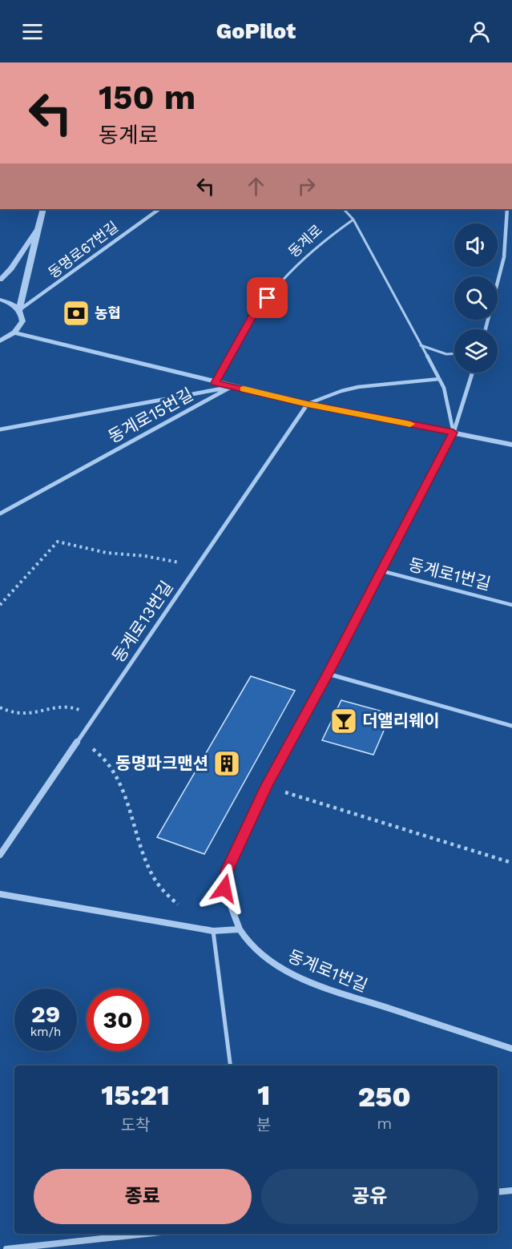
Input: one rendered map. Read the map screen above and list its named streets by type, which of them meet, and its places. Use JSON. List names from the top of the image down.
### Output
{
  "streets": {
    "street": [
      "동명로67번길",
      "동계로15번길",
      "동계로1번길",
      "동계로13번길"
    ],
    "lane": ["동계로"]
  },
  "places": {
    "bank": ["농협"],
    "bar": ["더앨리웨이"],
    "building": ["동명파크맨션"]
  },
  "page": {
    "header": "GoPilot",
    "turn": ["150 m", "동계로"],
    "speed": "29 km/h",
    "limit": "30",
    "eta": [
      "15:21",
      "도착",
      "1",
      "분",
      "250",
      "m"
    ],
    "buttons": ["종료", "공유"]
  }
}
